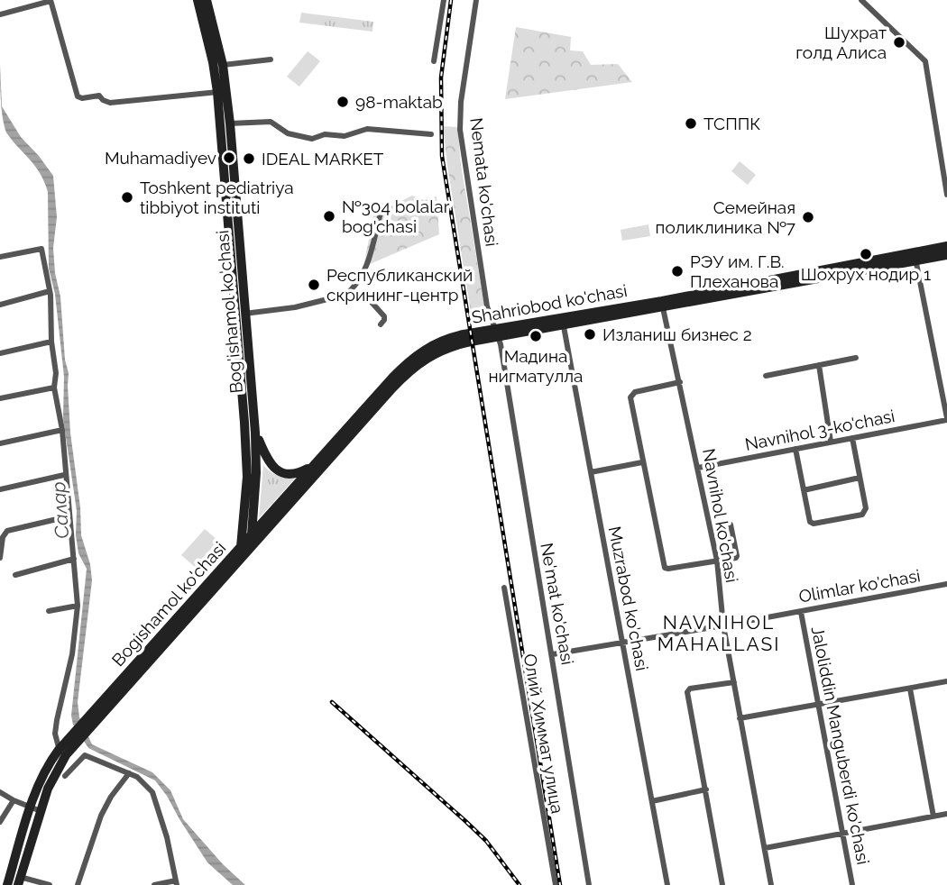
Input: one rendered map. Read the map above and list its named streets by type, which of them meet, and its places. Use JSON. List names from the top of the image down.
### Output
{
  "streets": {
    "main road": ["Shahriobod ko'chasi", "Bog'ishamol ko'chasi", "Bogishamol ko'chasi"],
    "street": [
      "Nemata ko'chasi",
      "Navnihol 3-ko'chasi",
      "Navnihol ko'chasi",
      "Olimlar ko'chasi",
      "Muzrabod ko'chasi",
      "Ne'mat ko'chasi",
      "Олий Химмат улица",
      "Jaloliddin Manguberdi ko'chasi"
    ]
  },
  "crossings": [
    ["Nemata ko'chasi", "Shahriobod ko'chasi"],
    ["Nemata ko'chasi", "Ne'mat ko'chasi"],
    ["Shahriobod ko'chasi", "Bog'ishamol ko'chasi"],
    ["Shahriobod ko'chasi", "Navnihol ko'chasi"],
    ["Shahriobod ko'chasi", "Muzrabod ko'chasi"],
    ["Shahriobod ko'chasi", "Bogishamol ko'chasi"],
    ["Shahriobod ko'chasi", "Ne'mat ko'chasi"],
    ["Bog'ishamol ko'chasi", "Bogishamol ko'chasi"],
    ["Navnihol 3-ko'chasi", "Navnihol ko'chasi"],
    ["Navnihol ko'chasi", "Olimlar ko'chasi"],
    ["Olimlar ko'chasi", "Muzrabod ko'chasi"],
    ["Olimlar ko'chasi", "Ne'mat ko'chasi"],
    ["Olimlar ko'chasi", "Jaloliddin Manguberdi ko'chasi"]
  ],
  "districts": ["NAVNIHOL MAHALLASI"],
  "water": ["Салар"],
  "places": [
    "Шухрат голд Алиса",
    "98-maktab",
    "ТСППК",
    "Muhamadiyev",
    "IDEAL MARKET",
    "Toshkent pediatriya tibbiyot instituti",
    "№304 bolalar bog'chasi",
    "Cемейная поликлиника №7",
    "Шохрух нодир 1",
    "РЭУ им. Г.В. Плеханова",
    "Республиканский скрининг-центр",
    "Изланиш бизнес 2",
    "Мадина нигматулла"
  ]
}
